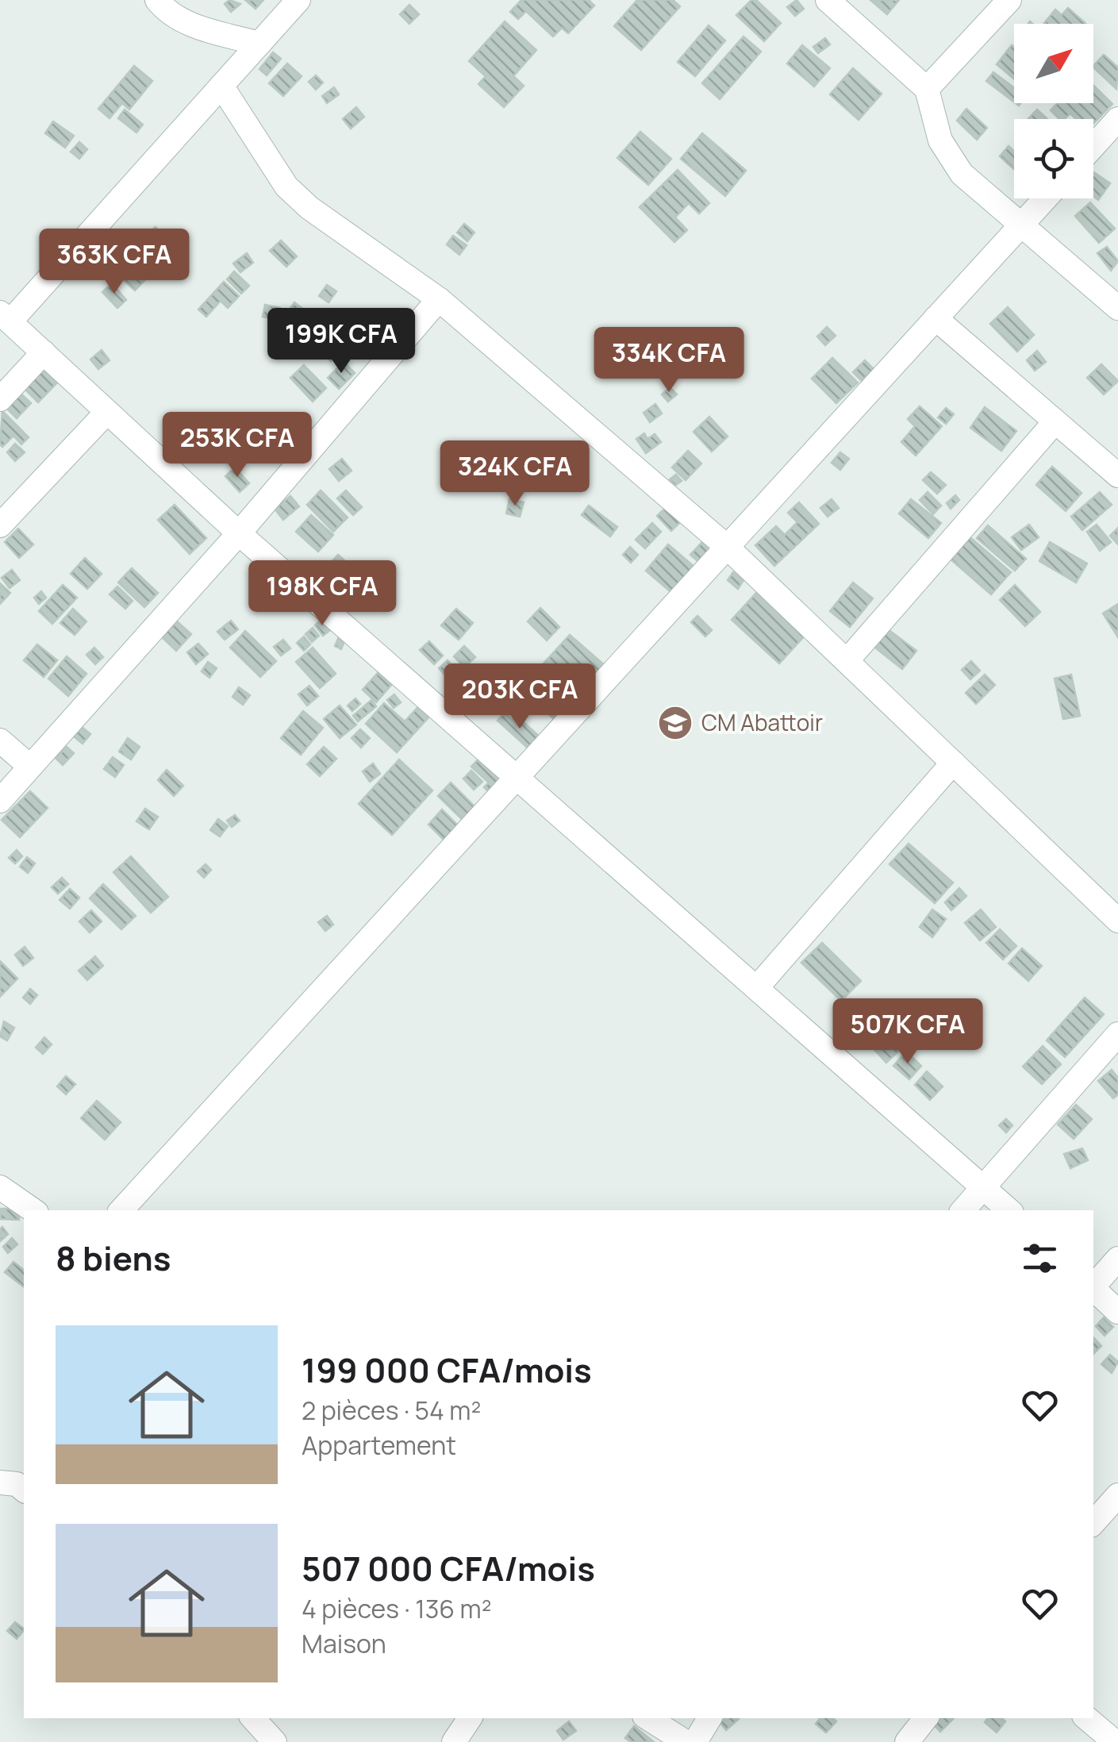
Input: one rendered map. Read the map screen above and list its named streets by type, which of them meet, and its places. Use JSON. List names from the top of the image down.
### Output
{
  "places": {
    "school or university": ["CM Abattoir"]
  },
  "north": "top right",
  "page": {
    "price": [
      "363K CFA",
      "199K CFA",
      "334K CFA",
      "253K CFA",
      "324K CFA",
      "198K CFA",
      "203K CFA",
      "507K CFA"
    ],
    "heading": "8 biens",
    "list": [
      {
        "name": "199 000 CFA/mois",
        "note": "2 pièces · 54 m² · Appartement"
      },
      {
        "name": "507 000 CFA/mois",
        "note": "4 pièces · 136 m² · Maison"
      }
    ]
  }
}
